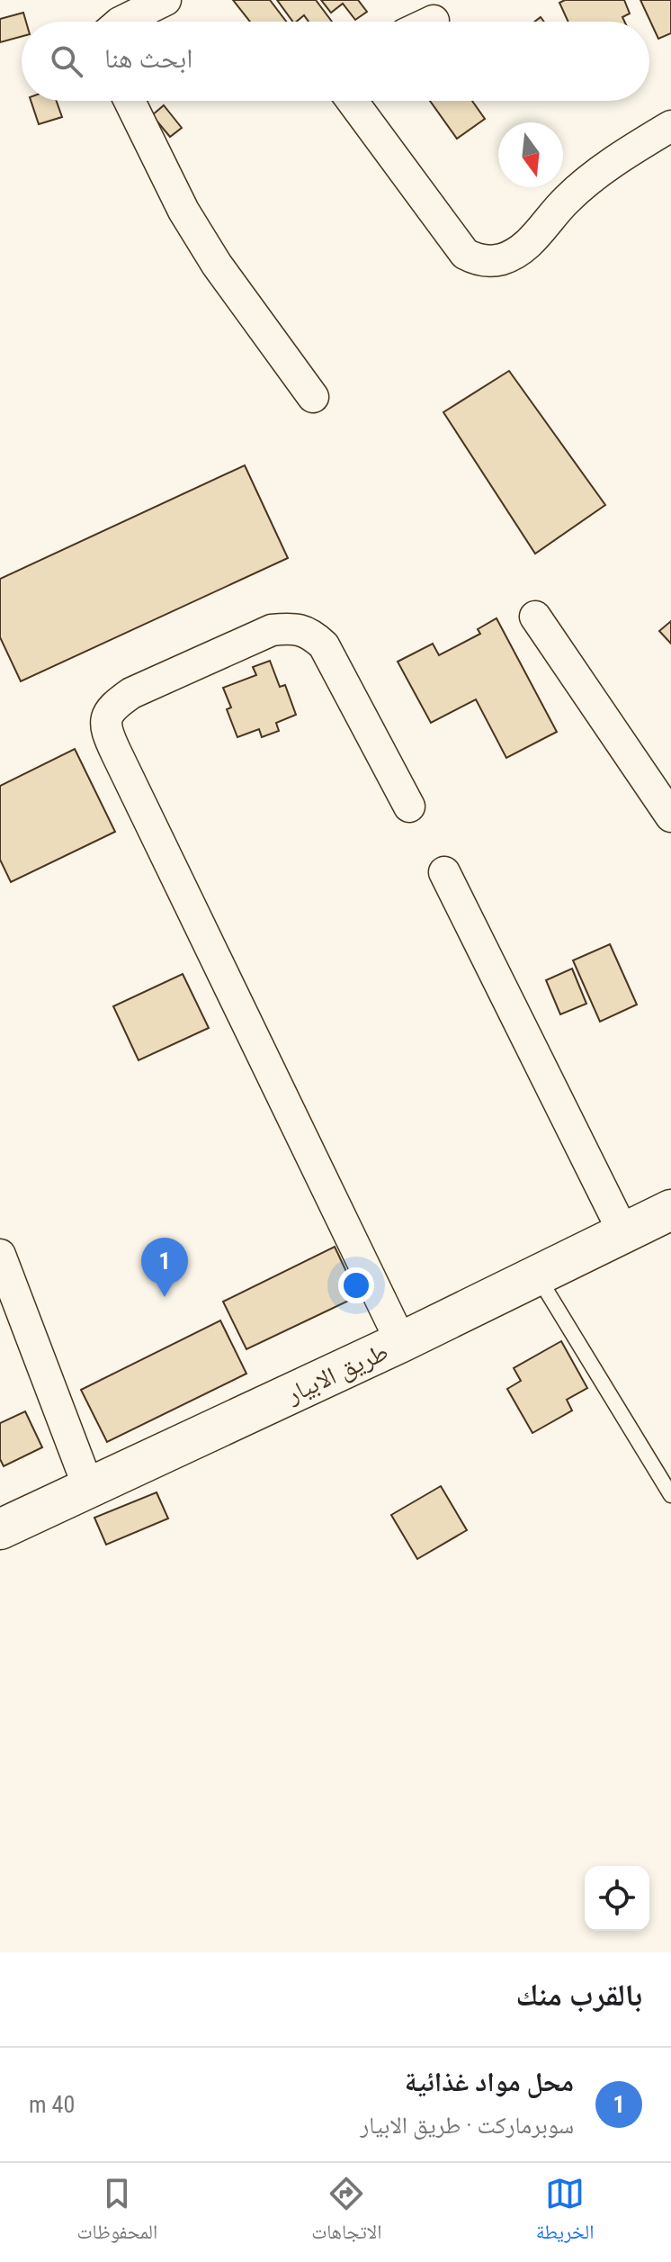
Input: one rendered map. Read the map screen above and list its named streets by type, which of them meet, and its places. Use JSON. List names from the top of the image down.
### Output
{
  "streets": {
    "main road": ["طريق الابيار"]
  },
  "north": "bottom",
  "page": {
    "search": "ابحث هنا",
    "pins": "1",
    "heading": "بالقرب منك",
    "list": [
      {
        "mark": "1",
        "name": "محل مواد غذائية",
        "note": "سوبرماركت · طريق الابيار",
        "value": "40 m"
      }
    ],
    "nav": ["الخريطة", "الاتجاهات", "المحفوظات"]
  }
}
